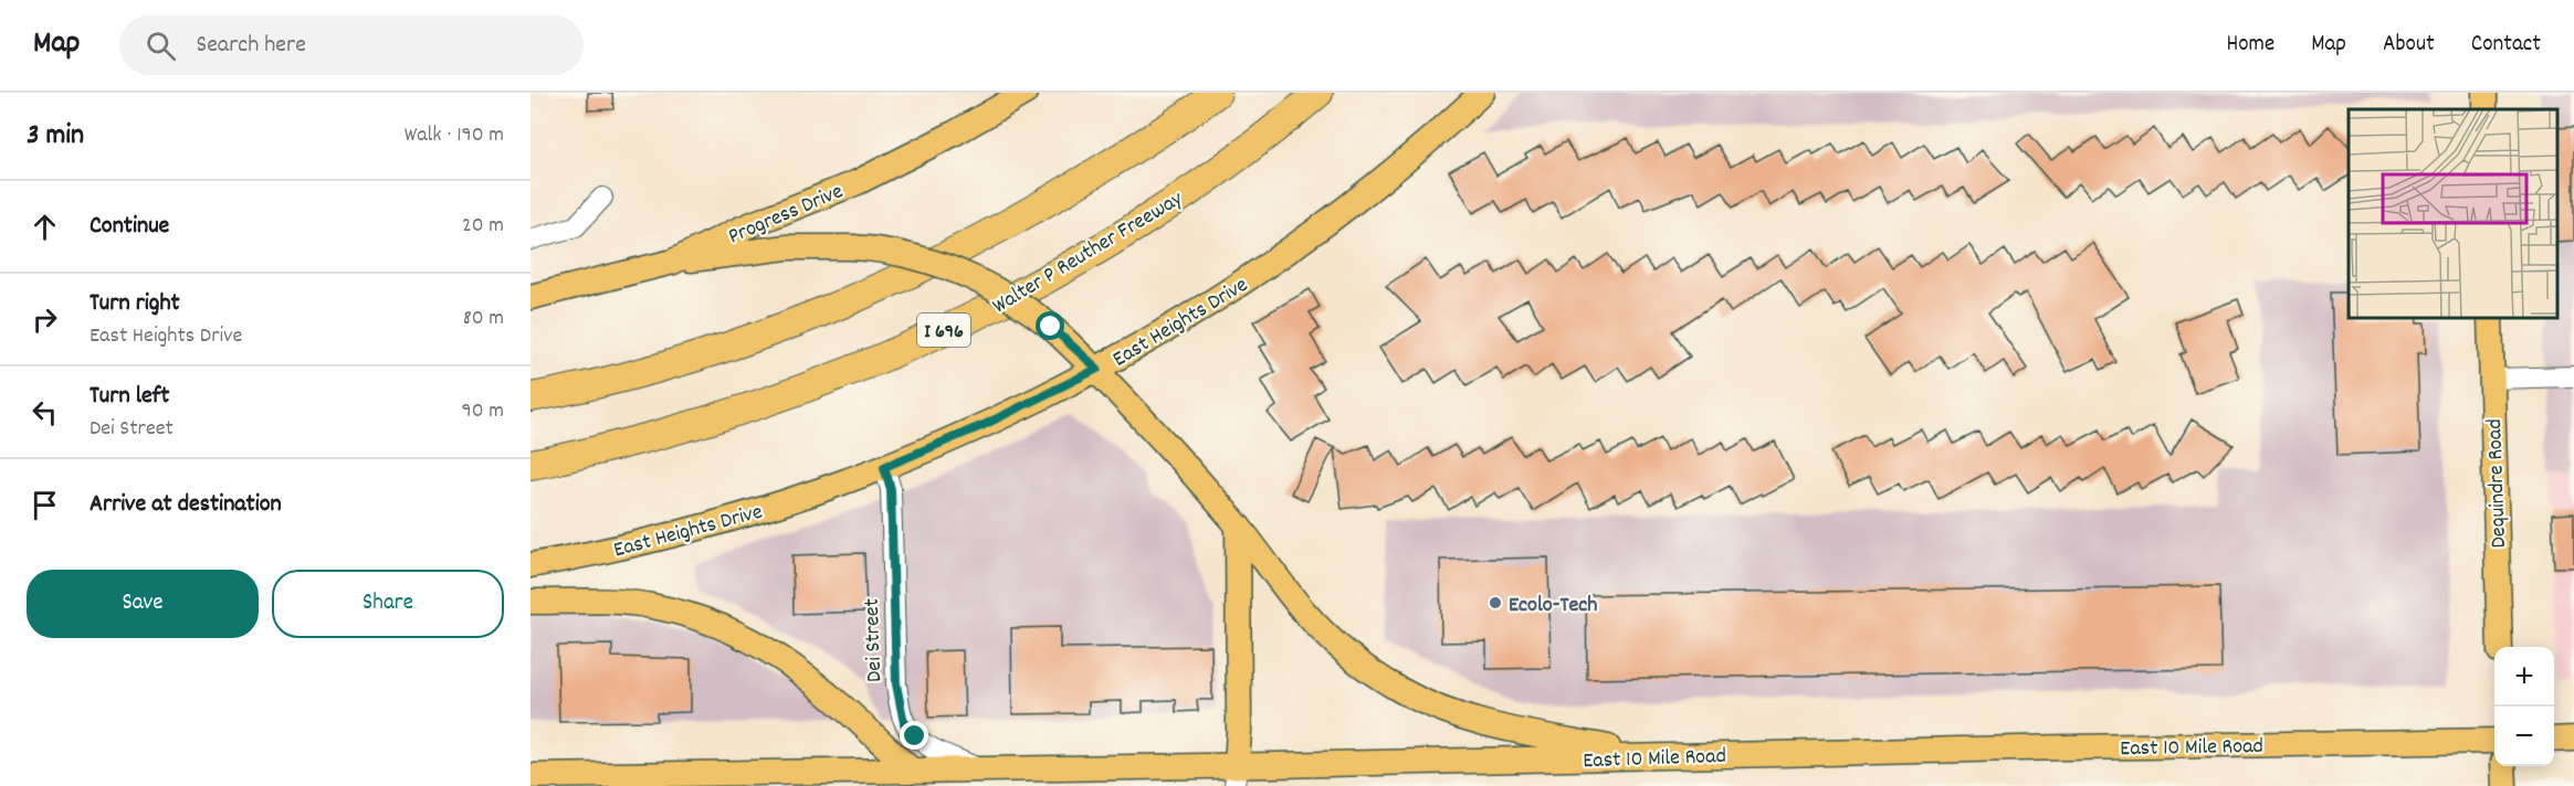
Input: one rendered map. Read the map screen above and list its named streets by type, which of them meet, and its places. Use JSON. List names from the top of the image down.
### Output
{
  "streets": {
    "highway": ["Walter P Reuther Freeway", "I 696"],
    "main road": [
      "Progress Drive",
      "East Heights Drive",
      "Dequindre Road",
      "East 10 Mile Road"
    ],
    "street": ["Dei Street"]
  },
  "crossings": [
    ["East Heights Drive", "Dei Street"],
    ["Dei Street", "East 10 Mile Road"]
  ],
  "places": ["Ecolo-Tech"],
  "page": {
    "header": "Map",
    "search": "Search here",
    "nav": [
      "Home",
      "Map",
      "About",
      "Contact"
    ],
    "heading": ["3 min", "Walk · 190 m"],
    "list": [
      ["Continue", "20 m"],
      ["Turn right", "East Heights Drive", "80 m"],
      ["Turn left", "Dei Street", "90 m"],
      "Arrive at destination"
    ],
    "buttons": ["Save", "Share"],
    "map_buttons": ["+", "−"]
  }
}
